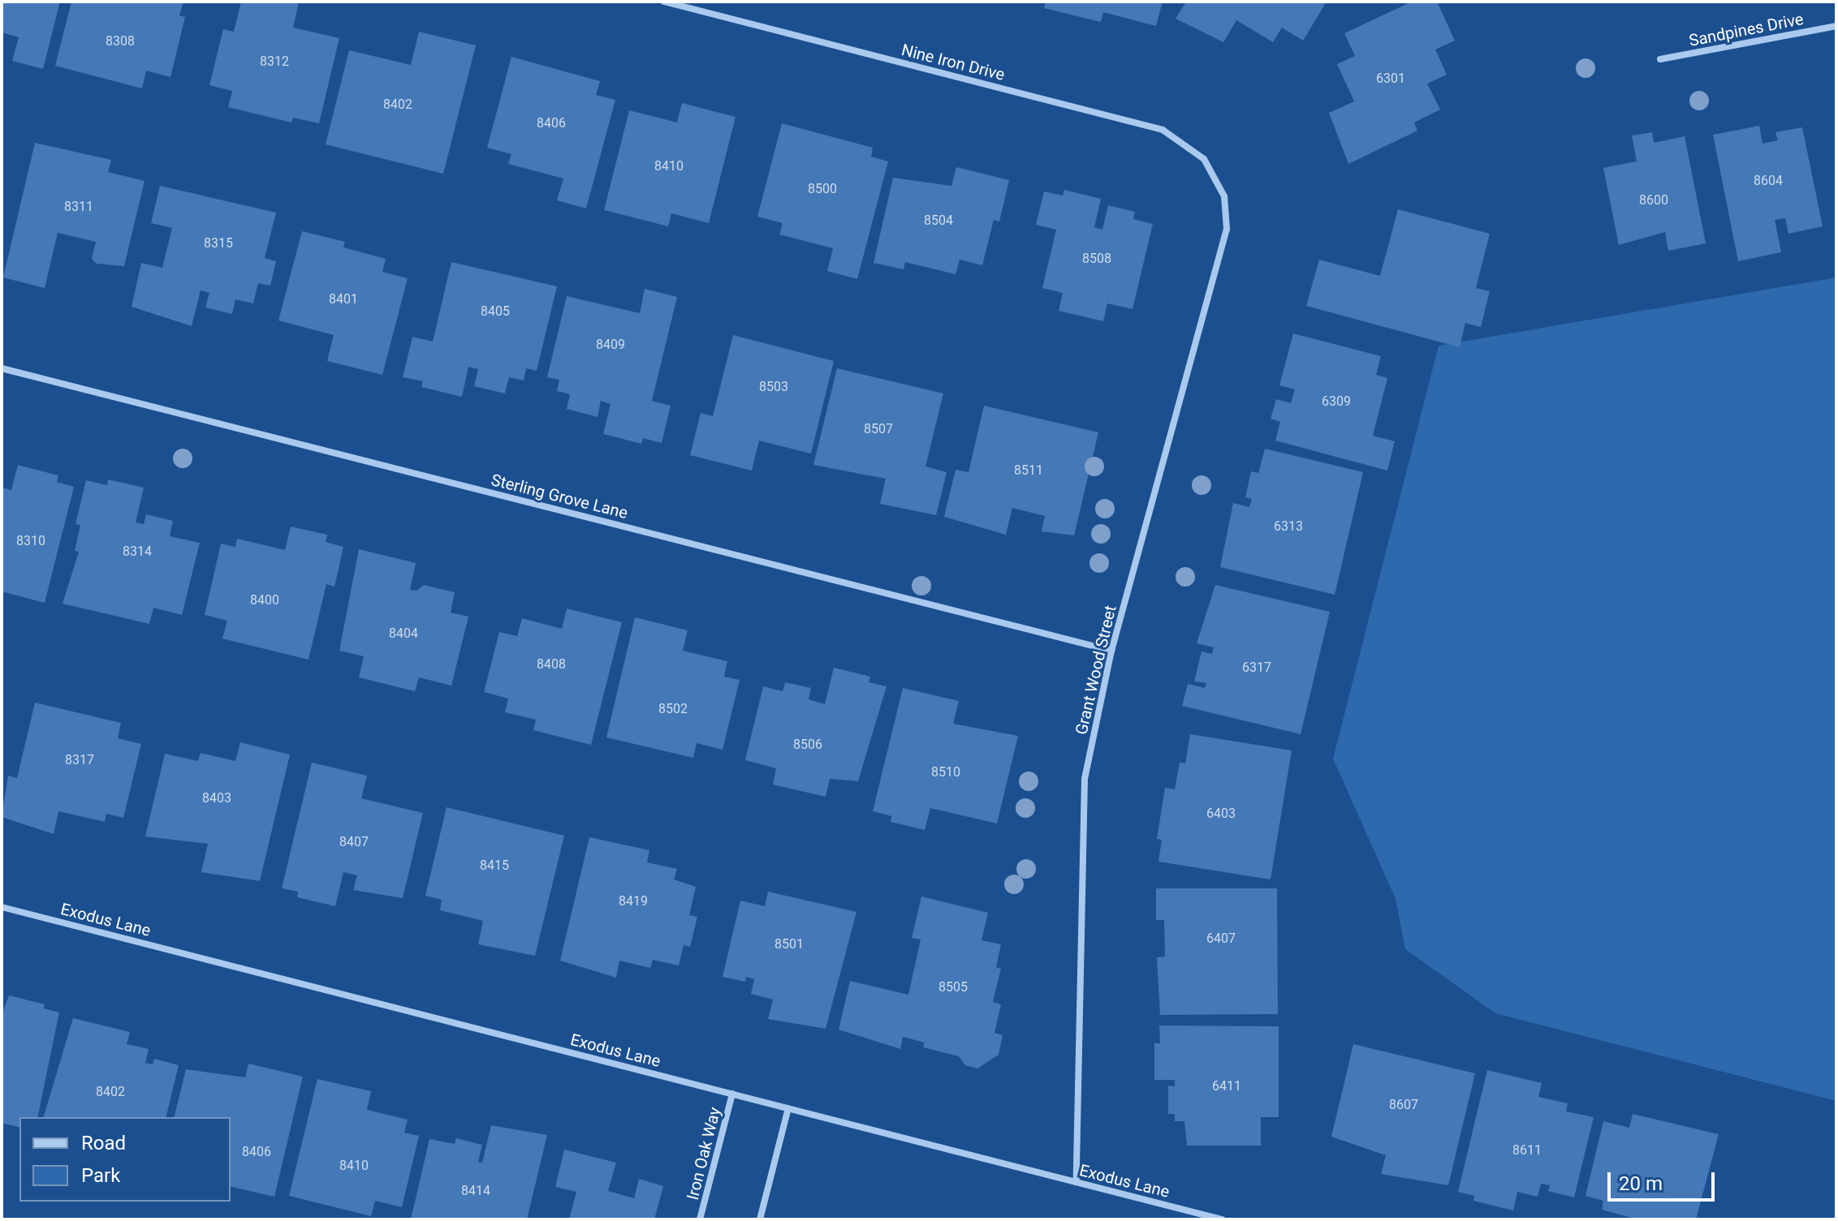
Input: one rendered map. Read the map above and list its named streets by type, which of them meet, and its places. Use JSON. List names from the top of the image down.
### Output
{
  "streets": {
    "street": [
      "Sandpines Drive",
      "Nine Iron Drive",
      "Sterling Grove Lane",
      "Grant Wood Street",
      "Exodus Lane",
      "Iron Oak Way"
    ]
  },
  "crossings": [
    ["Nine Iron Drive", "Grant Wood Street"],
    ["Sterling Grove Lane", "Grant Wood Street"],
    ["Grant Wood Street", "Exodus Lane"],
    ["Exodus Lane", "Iron Oak Way"]
  ],
  "house_numbers": [
    "8308",
    "8312",
    "6301",
    "8402",
    "8406",
    "8410",
    "8604",
    "8500",
    "8600",
    "8311",
    "8504",
    "8315",
    "8508",
    "8401",
    "8405",
    "8409",
    "8503",
    "6309",
    "8507",
    "8511",
    "6313",
    "8310",
    "8314",
    "8400",
    "8404",
    "8408",
    "6317",
    "8502",
    "8506",
    "8317",
    "8510",
    "8403",
    "6403",
    "8407",
    "8415",
    "8419",
    "6407",
    "8501",
    "8505",
    "6411",
    "8402",
    "8607",
    "8611",
    "8406",
    "8410",
    "8414"
  ],
  "legend": ["Road", "Park"],
  "scale_bar": "20 m"
}
